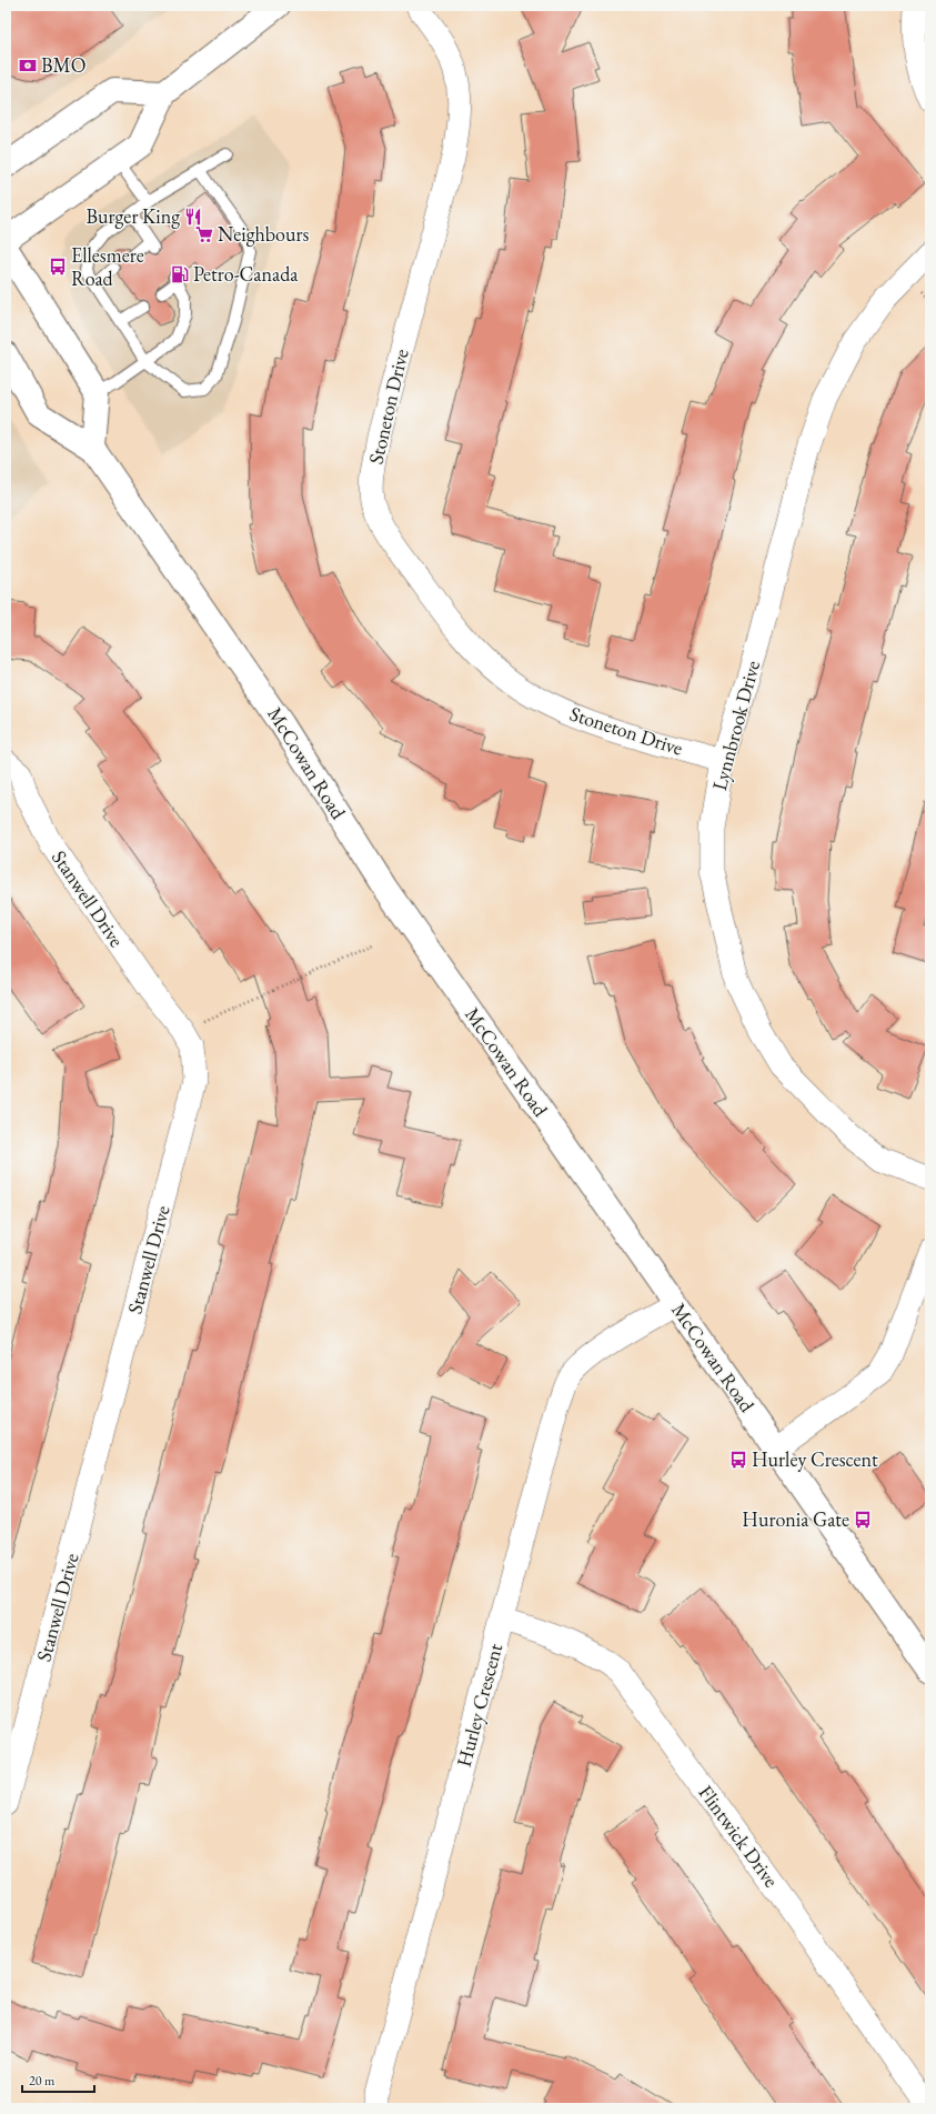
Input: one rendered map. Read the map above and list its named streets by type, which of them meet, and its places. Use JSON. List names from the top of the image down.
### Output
{
  "streets": {
    "main road": ["McCowan Road"],
    "street": [
      "Stoneton Drive",
      "Lynnbrook Drive",
      "Stanwell Drive",
      "Hurley Crescent",
      "Flintwick Drive"
    ]
  },
  "crossings": [
    ["Stoneton Drive", "Lynnbrook Drive"],
    ["McCowan Road", "Hurley Crescent"],
    ["Hurley Crescent", "Flintwick Drive"]
  ],
  "places": {
    "bank": ["BMO"],
    "restaurant": ["Burger King"],
    "supermarket": ["Neighbours"],
    "bus stop": ["Ellesmere Road", "Hurley Crescent", "Huronia Gate"],
    "fuel station": ["Petro-Canada"]
  },
  "scale_bar": "20 m"
}
